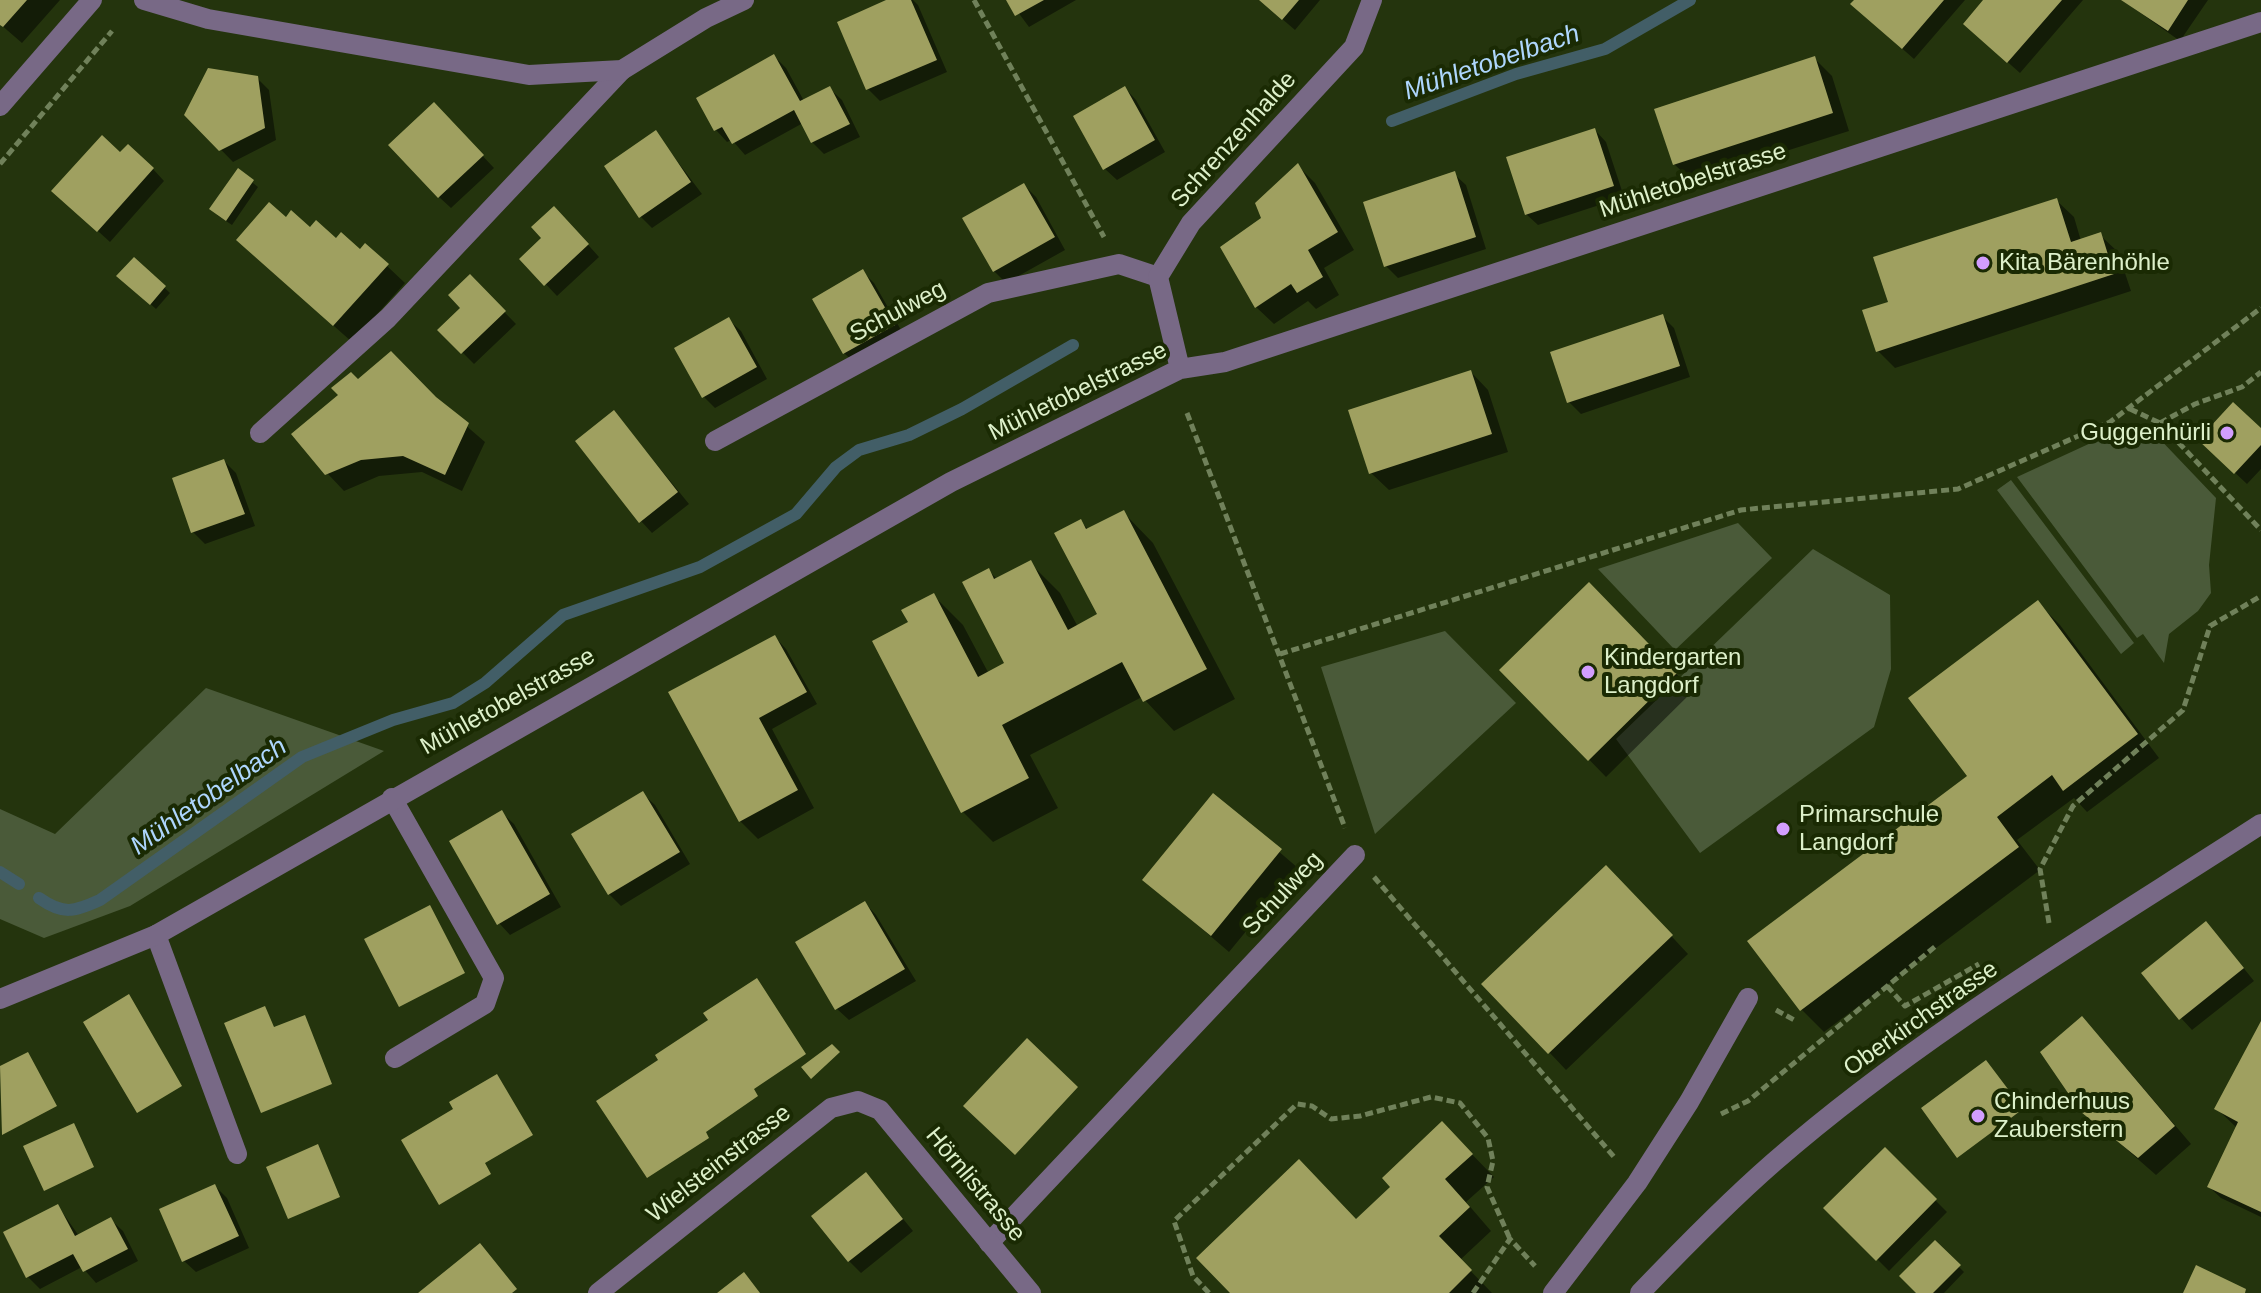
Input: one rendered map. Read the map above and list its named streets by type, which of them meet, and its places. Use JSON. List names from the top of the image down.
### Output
{
  "streets": {
    "street": [
      "Schrenzenhalde",
      "Mühletobelstrasse",
      "Schulweg",
      "Oberkirchstrasse",
      "Wielsteinstrasse",
      "Hörnlistrasse"
    ]
  },
  "crossings": [
    ["Schulweg", "Hörnlistrasse"],
    ["Wielsteinstrasse", "Hörnlistrasse"]
  ],
  "water": ["Mühletobelbach"],
  "places": [
    "Kita Bärenhöhle",
    "Guggenhürli",
    "Kindergarten Langdorf",
    "Primarschule Langdorf",
    "Chinderhuus Zauberstern"
  ]
}
